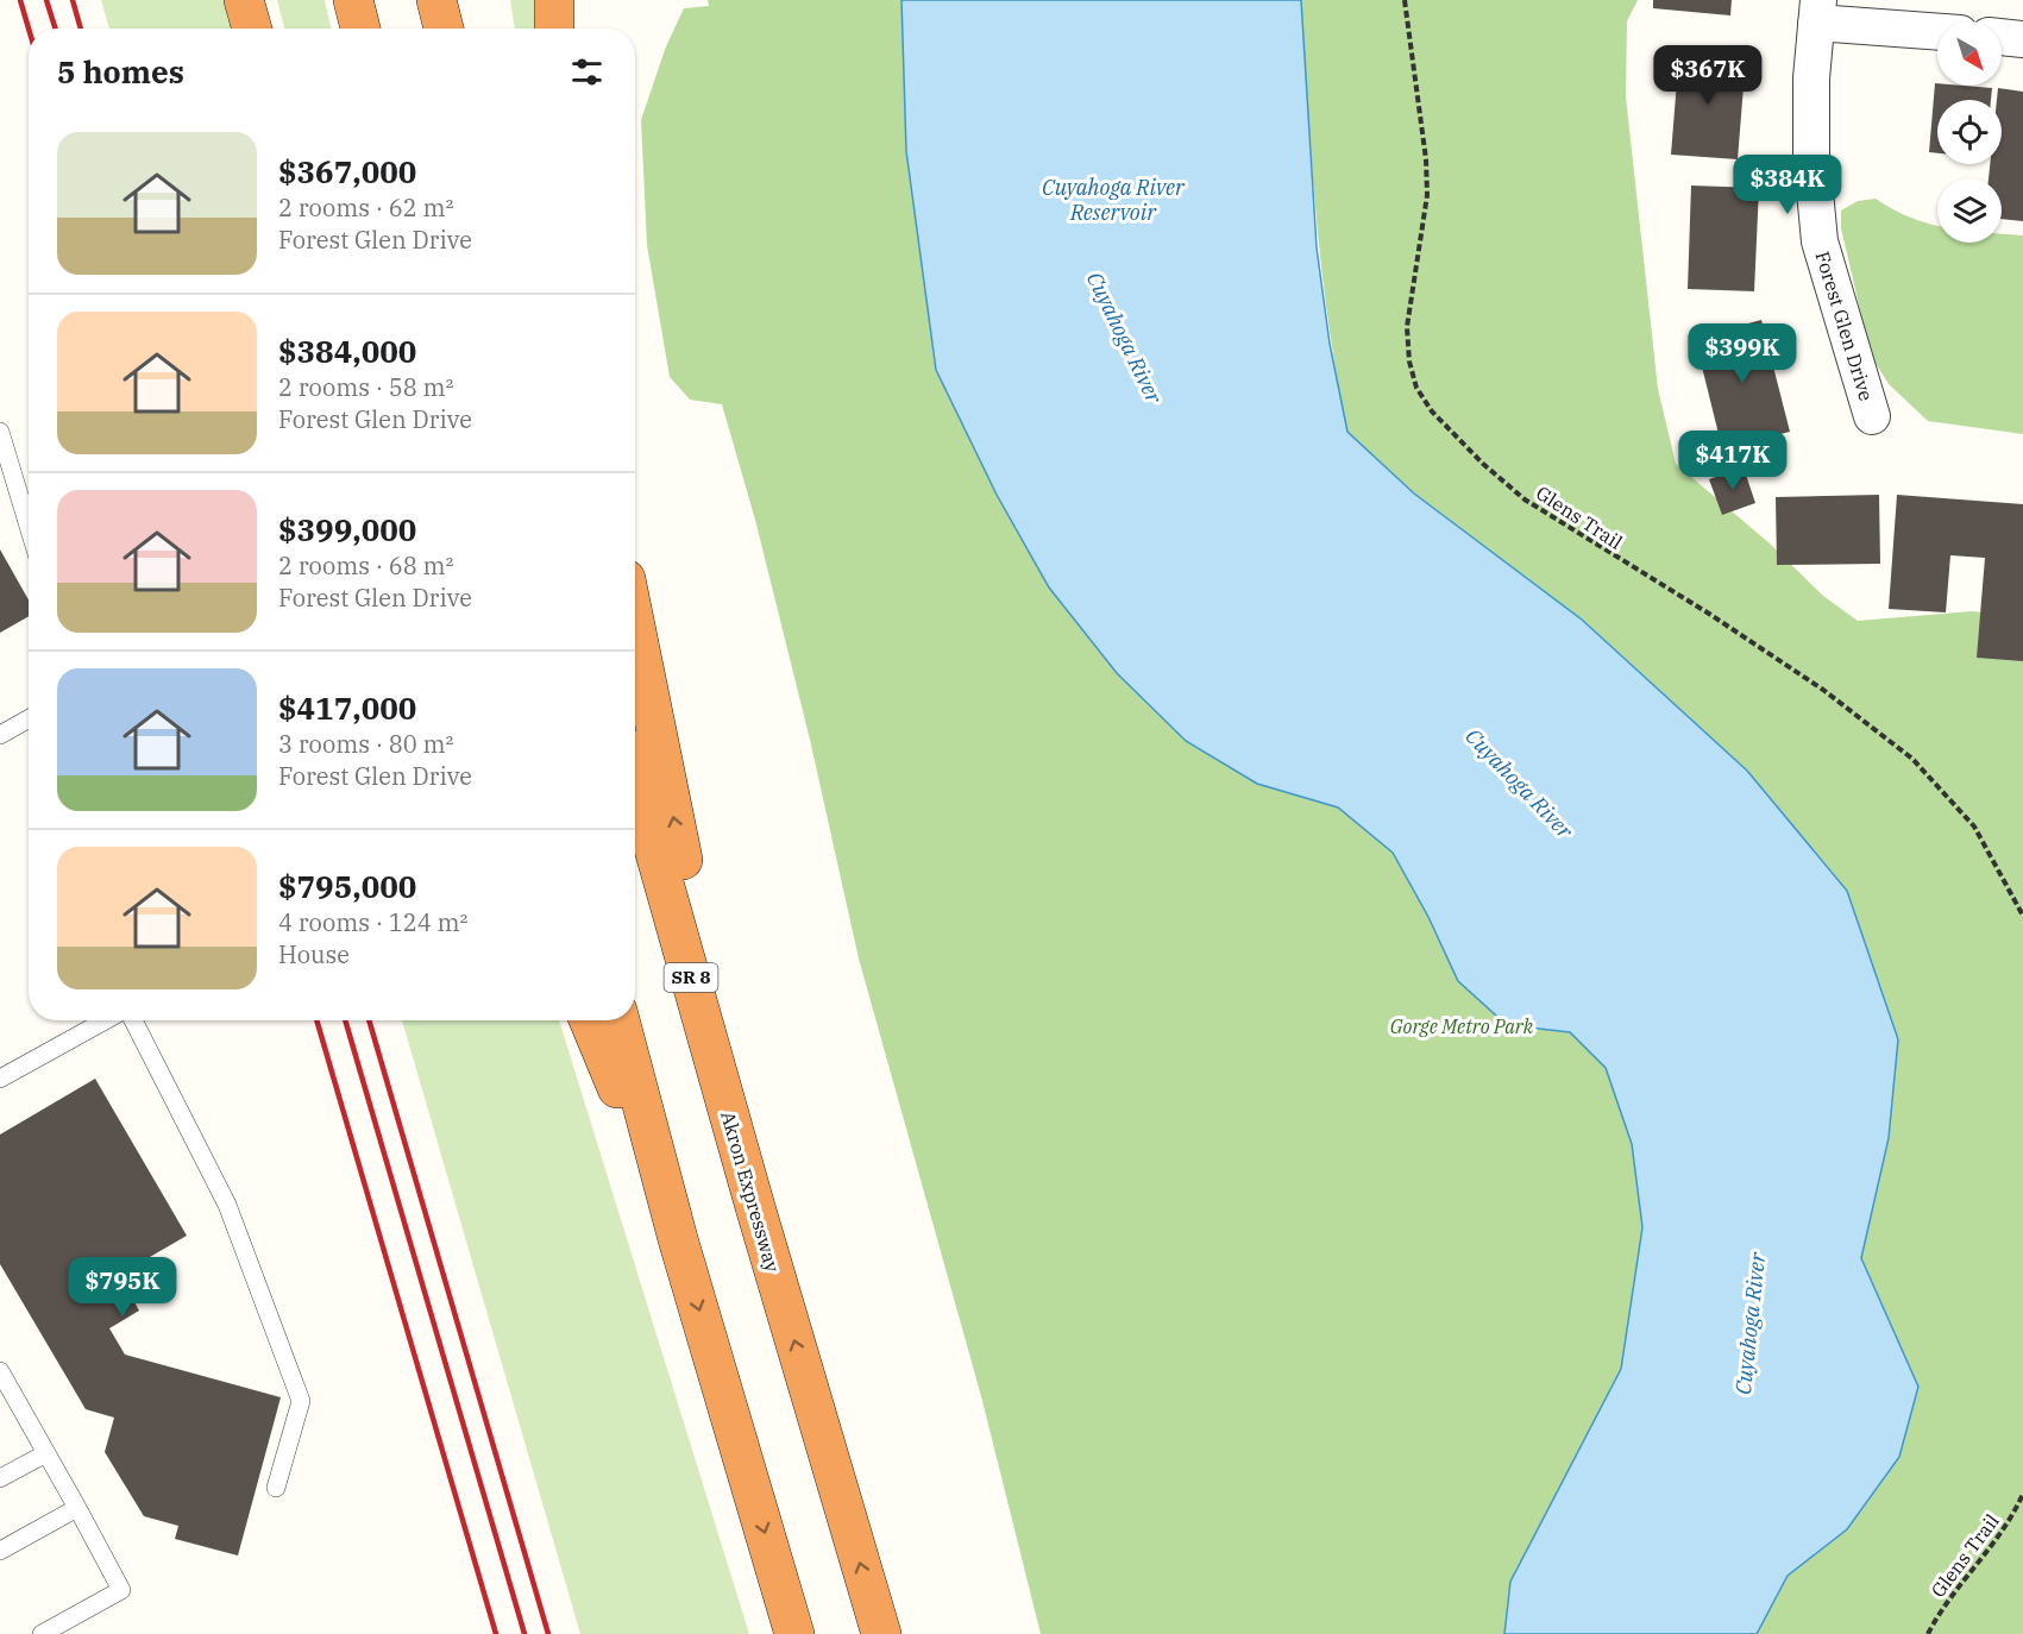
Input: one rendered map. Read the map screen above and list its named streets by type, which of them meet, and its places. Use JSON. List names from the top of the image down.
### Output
{
  "streets": {
    "highway": ["SR 8", "Akron Expressway"],
    "street": ["Forest Glen Drive"],
    "path": ["Glens Trail"]
  },
  "water": ["Cuyahoga River Reservoir", "Cuyahoga River"],
  "parks": ["Gorge Metro Park"],
  "north": "bottom right",
  "page": {
    "heading": "5 homes",
    "price": [
      "$367K",
      "$384K",
      "$399K",
      "$417K",
      "$795K"
    ],
    "list": [
      {
        "name": "$367,000",
        "note": "2 rooms · 62 m² · Forest Glen Drive"
      },
      {
        "name": "$384,000",
        "note": "2 rooms · 58 m² · Forest Glen Drive"
      },
      {
        "name": "$399,000",
        "note": "2 rooms · 68 m² · Forest Glen Drive"
      },
      {
        "name": "$417,000",
        "note": "3 rooms · 80 m² · Forest Glen Drive"
      },
      {
        "name": "$795,000",
        "note": "4 rooms · 124 m² · House"
      }
    ]
  }
}
